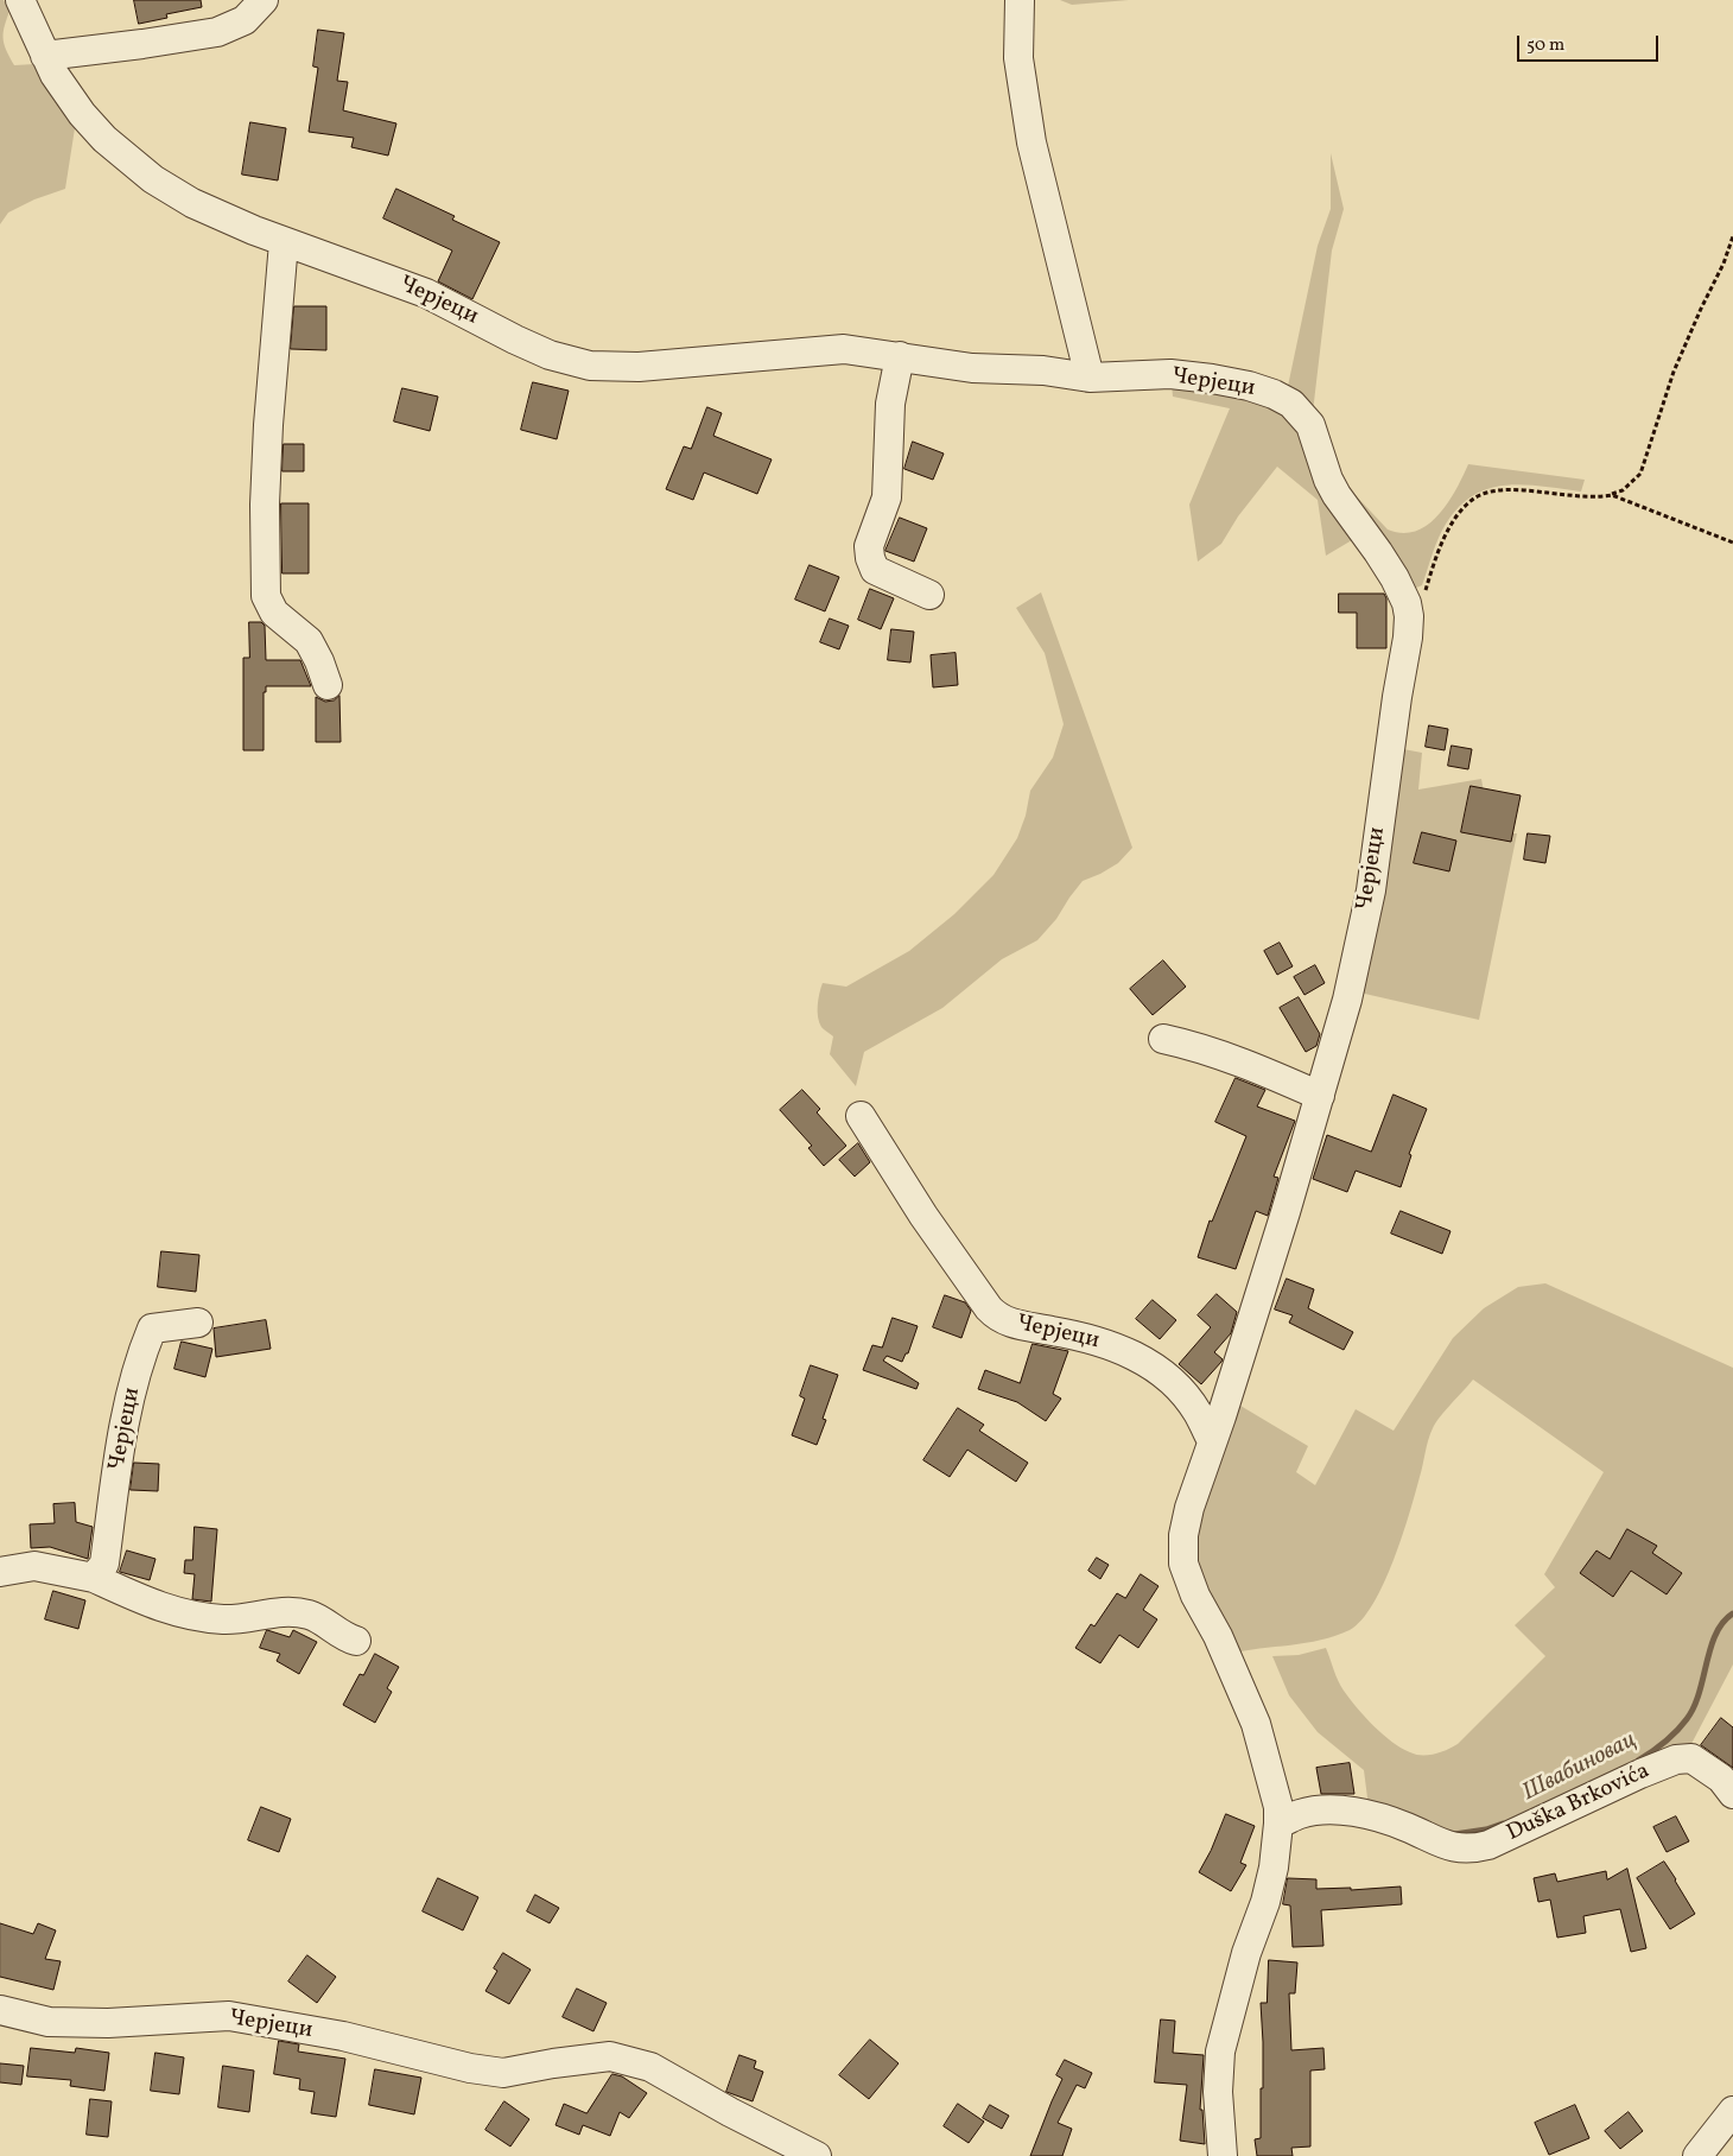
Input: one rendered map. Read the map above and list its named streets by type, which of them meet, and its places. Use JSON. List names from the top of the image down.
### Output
{
  "streets": {
    "street": ["Черјеци", "Duška Brkovića"]
  },
  "crossings": [
    ["Черјеци", "Duška Brkovića"]
  ],
  "water": ["Швабиновац"],
  "scale_bar": "50 m"
}
